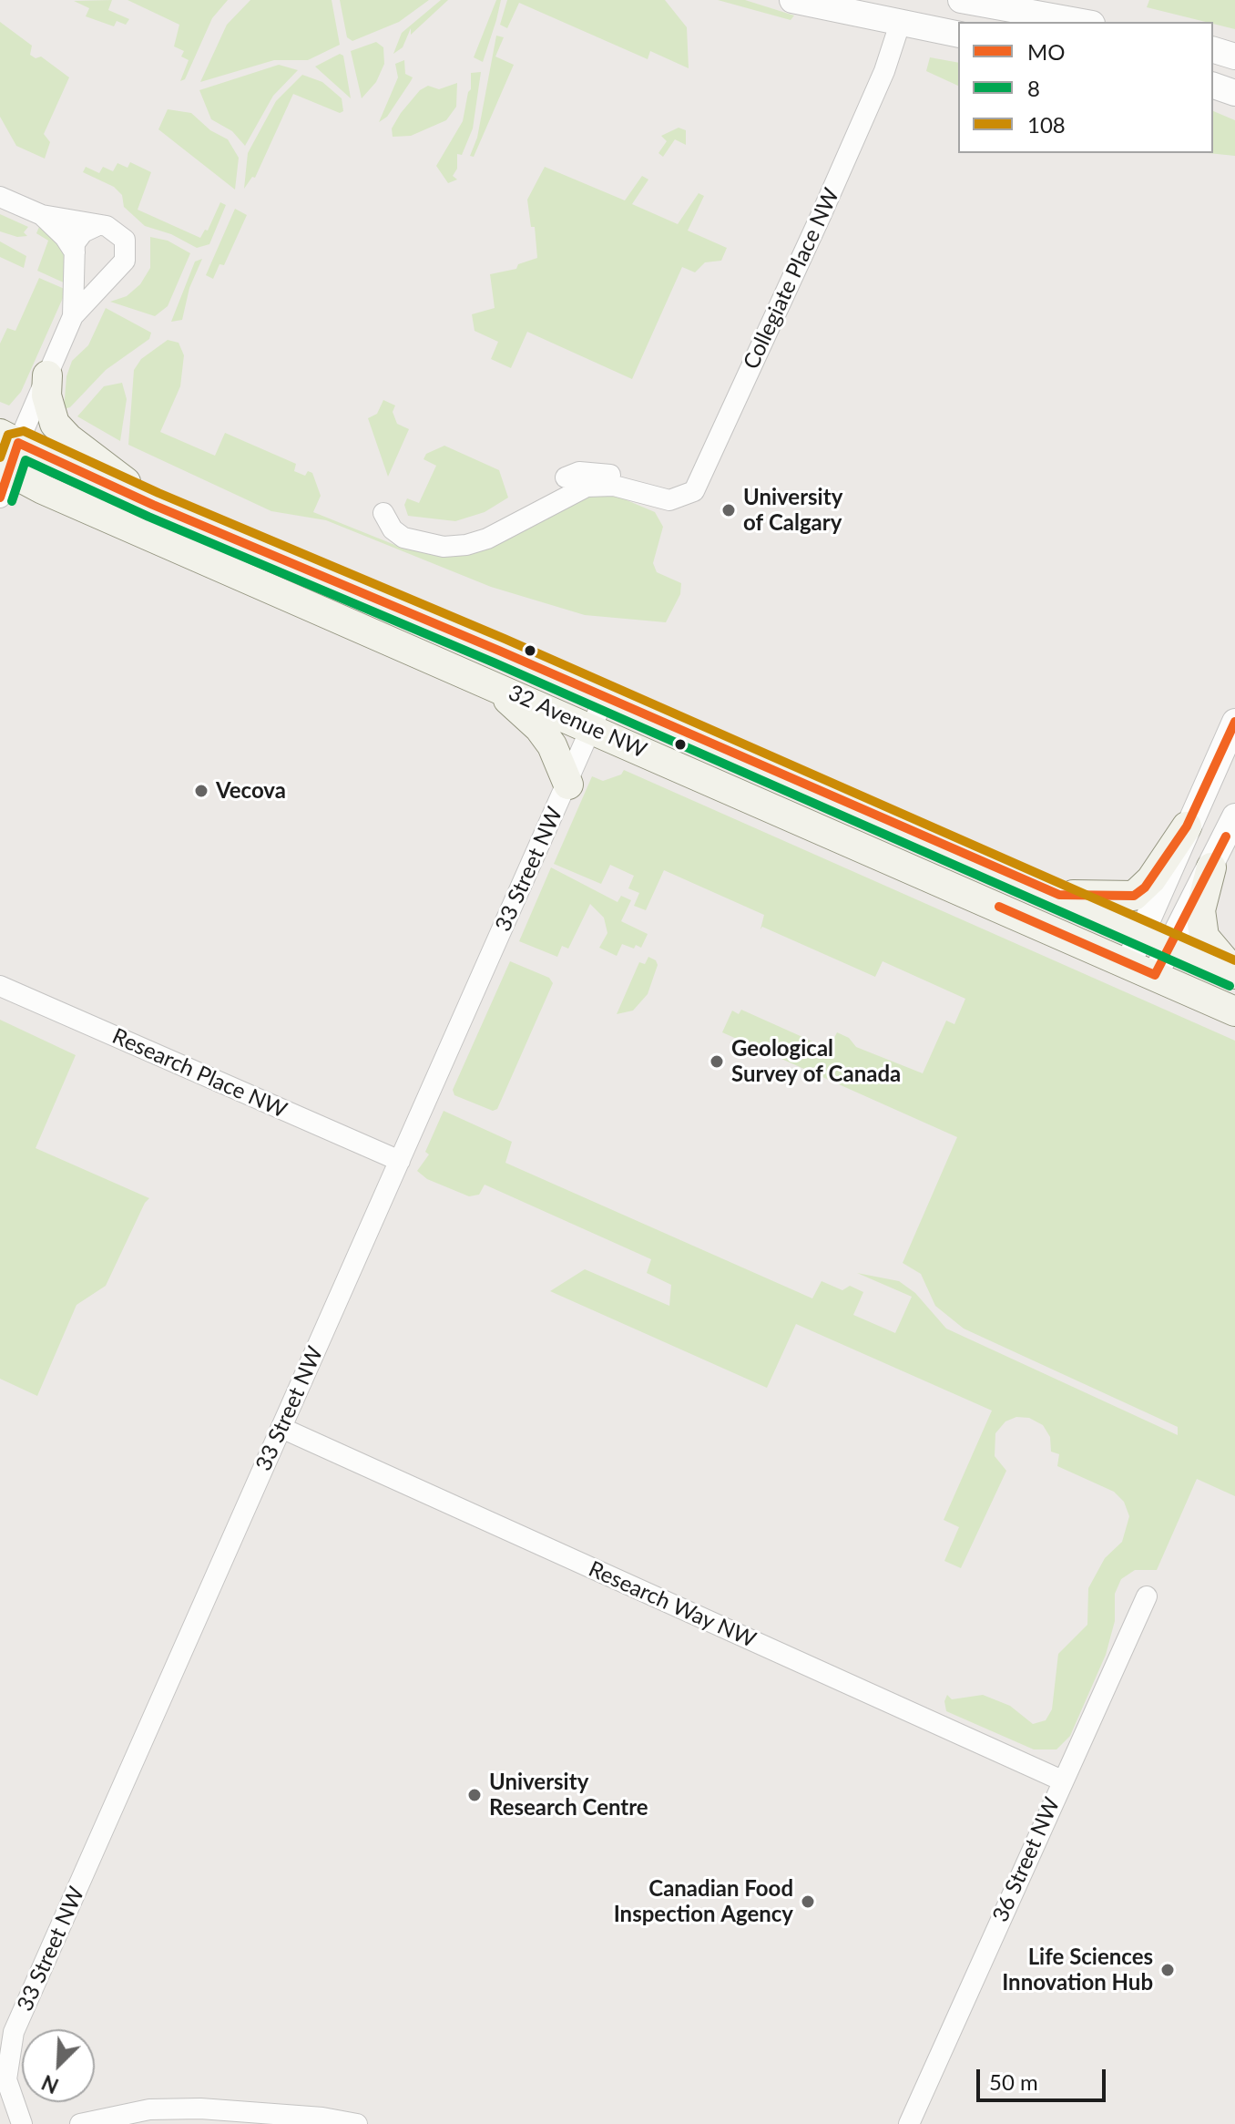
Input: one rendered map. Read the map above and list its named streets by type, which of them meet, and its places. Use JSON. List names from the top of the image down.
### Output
{
  "streets": {
    "main road": ["32 Avenue NW"],
    "street": [
      "Collegiate Place NW",
      "33 Street NW",
      "Research Place NW",
      "Research Way NW",
      "36 Street NW"
    ]
  },
  "crossings": [
    ["32 Avenue NW", "33 Street NW"],
    ["33 Street NW", "Research Place NW"],
    ["33 Street NW", "Research Way NW"],
    ["Research Way NW", "36 Street NW"]
  ],
  "places": [
    "University of Calgary",
    "Vecova",
    "Geological Survey of Canada",
    "University Research Centre",
    "Canadian Food Inspection Agency",
    "Life Sciences Innovation Hub"
  ],
  "lines": ["transit line 108", "transit line MO", "transit line 8"],
  "legend": ["MO", "8", "108"],
  "scale_bar": "50 m",
  "north": "bottom left"
}
